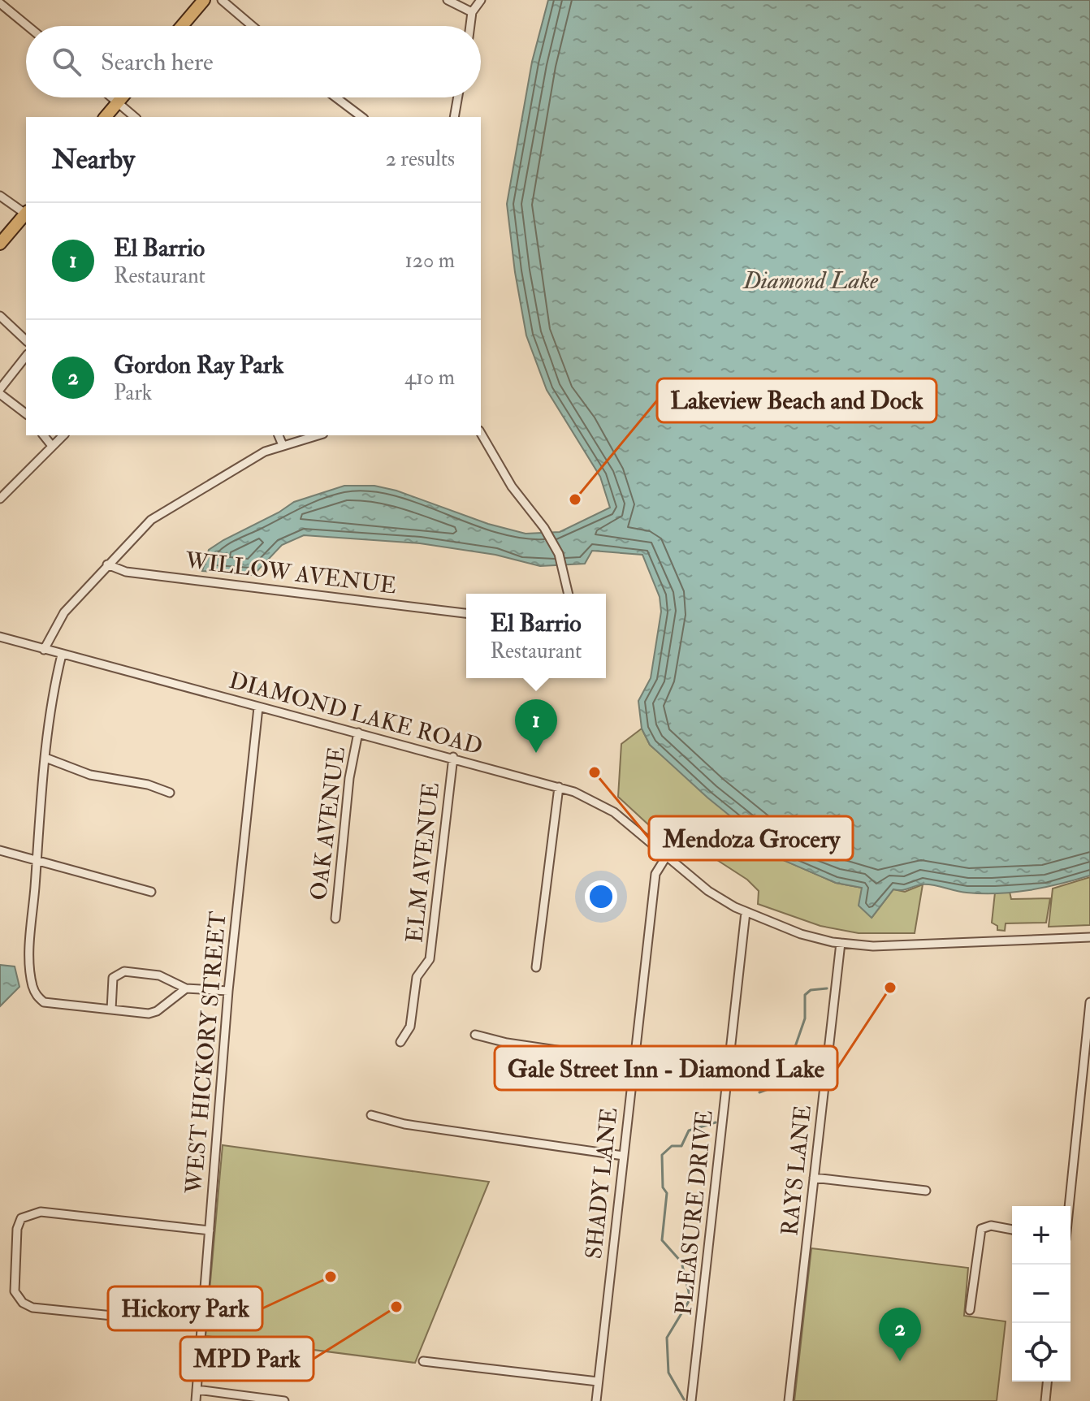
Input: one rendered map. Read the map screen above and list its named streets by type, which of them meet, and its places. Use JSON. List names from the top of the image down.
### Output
{
  "streets": {
    "street": [
      "WILLOW AVENUE",
      "DIAMOND LAKE ROAD",
      "OAK AVENUE",
      "ELM AVENUE",
      "WEST HICKORY STREET",
      "RAYS LANE",
      "SHADY LANE",
      "PLEASURE DRIVE"
    ]
  },
  "crossings": [
    ["DIAMOND LAKE ROAD", "OAK AVENUE"],
    ["DIAMOND LAKE ROAD", "ELM AVENUE"],
    ["DIAMOND LAKE ROAD", "WEST HICKORY STREET"],
    ["DIAMOND LAKE ROAD", "RAYS LANE"],
    ["DIAMOND LAKE ROAD", "SHADY LANE"],
    ["DIAMOND LAKE ROAD", "PLEASURE DRIVE"]
  ],
  "water": ["Diamond Lake"],
  "places": [
    "Lakeview Beach and Dock",
    "Mendoza Grocery",
    "Gale Street Inn - Diamond Lake",
    "Hickory Park",
    "MPD Park"
  ],
  "page": {
    "search": "Search here",
    "heading": ["Nearby", "2 results"],
    "list": [
      {
        "mark": "1",
        "name": "El Barrio",
        "note": "Restaurant",
        "value": "120 m"
      },
      {
        "mark": "2",
        "name": "Gordon Ray Park",
        "note": "Park",
        "value": "410 m"
      }
    ],
    "popup": ["El Barrio", "Restaurant"],
    "pins": ["1", "2"],
    "map_buttons": ["+", "−"]
  }
}
